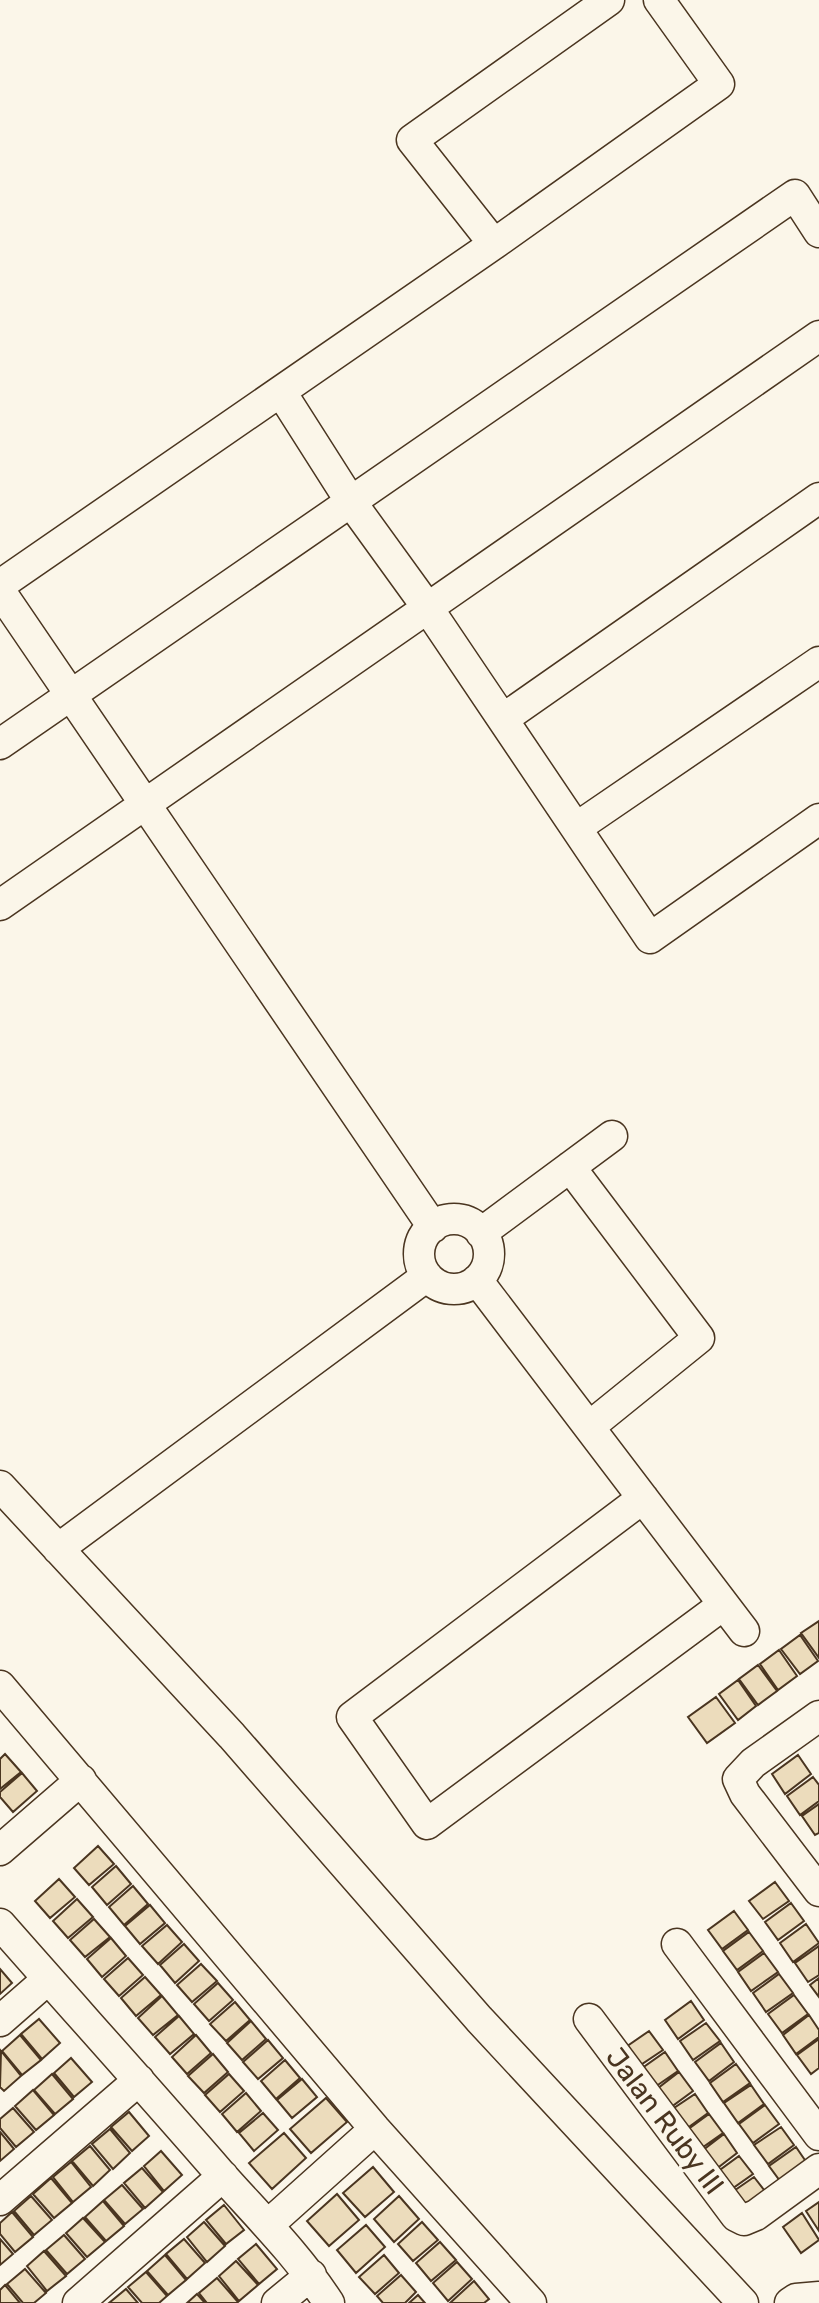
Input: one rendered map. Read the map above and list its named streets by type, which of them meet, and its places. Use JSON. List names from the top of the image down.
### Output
{
  "streets": {
    "street": ["Jalan Ruby III"]
  }
}
